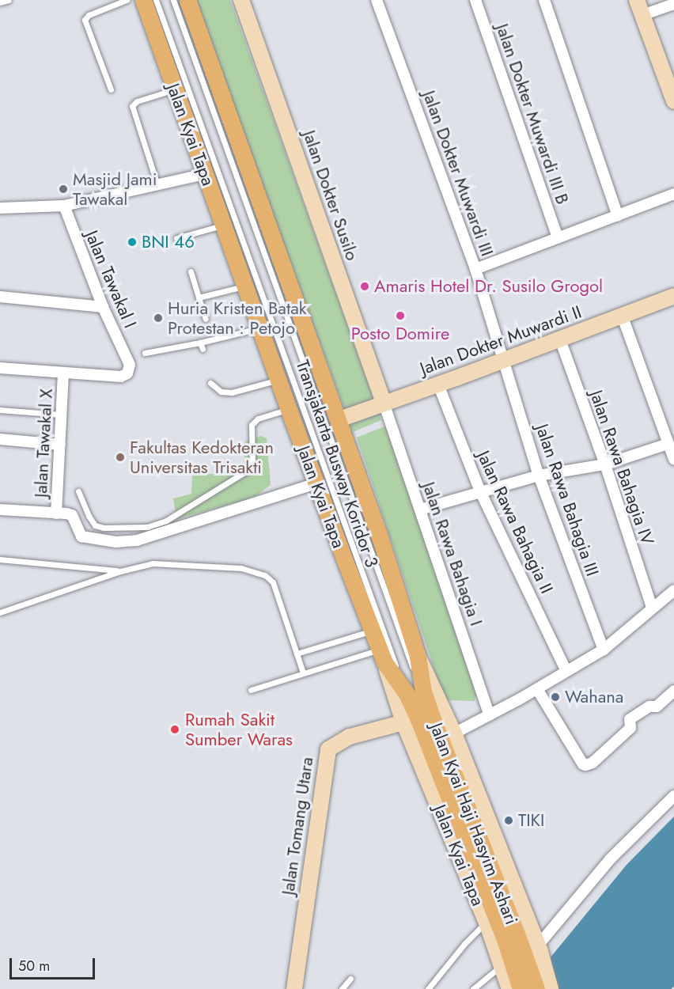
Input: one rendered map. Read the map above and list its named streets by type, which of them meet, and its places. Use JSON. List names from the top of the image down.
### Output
{
  "streets": {
    "main road": ["Jalan Kyai Tapa", "Jalan Kyai Haji Hasyim Ashari"],
    "street": [
      "Jalan Dokter Muwardi III B",
      "Jalan Dokter Muwardi III",
      "Jalan Dokter Susilo",
      "Jalan Tawakal I",
      "Jalan Dokter Muwardi II",
      "Jalan Tawakal X",
      "Jalan Rawa Bahagia IV",
      "Jalan Rawa Bahagia III",
      "Jalan Rawa Bahagia II",
      "Jalan Rawa Bahagia I",
      "Jalan Tomang Utara"
    ],
    "lane": ["Transjakarta Busway Koridor 3"]
  },
  "crossings": [
    ["Jalan Kyai Tapa", "Jalan Kyai Haji Hasyim Ashari"],
    ["Jalan Kyai Tapa", "Jalan Tomang Utara"],
    ["Jalan Dokter Muwardi III", "Jalan Dokter Muwardi II"],
    ["Jalan Dokter Muwardi III", "Jalan Rawa Bahagia III"],
    ["Jalan Dokter Susilo", "Jalan Dokter Muwardi II"],
    ["Jalan Dokter Susilo", "Jalan Rawa Bahagia I"],
    ["Jalan Tawakal I", "Jalan Tawakal X"],
    ["Jalan Dokter Muwardi II", "Jalan Rawa Bahagia IV"],
    ["Jalan Dokter Muwardi II", "Jalan Rawa Bahagia III"],
    ["Jalan Dokter Muwardi II", "Jalan Rawa Bahagia II"],
    ["Jalan Dokter Muwardi II", "Jalan Rawa Bahagia I"],
    ["Transjakarta Busway Koridor 3", "Jalan Kyai Haji Hasyim Ashari"],
    ["Jalan Kyai Haji Hasyim Ashari", "Jalan Tomang Utara"]
  ],
  "places": [
    "Masjid Jami Tawakal",
    "BNI 46",
    "Amaris Hotel Dr. Susilo Grogol",
    "Posto Domire",
    "Huria Kristen Batak Protestan : Petojo",
    "Fakultas Kedokteran Universitas Trisakti",
    "Wahana",
    "Rumah Sakit Sumber Waras",
    "TIKI"
  ],
  "scale_bar": "50 m"
}
